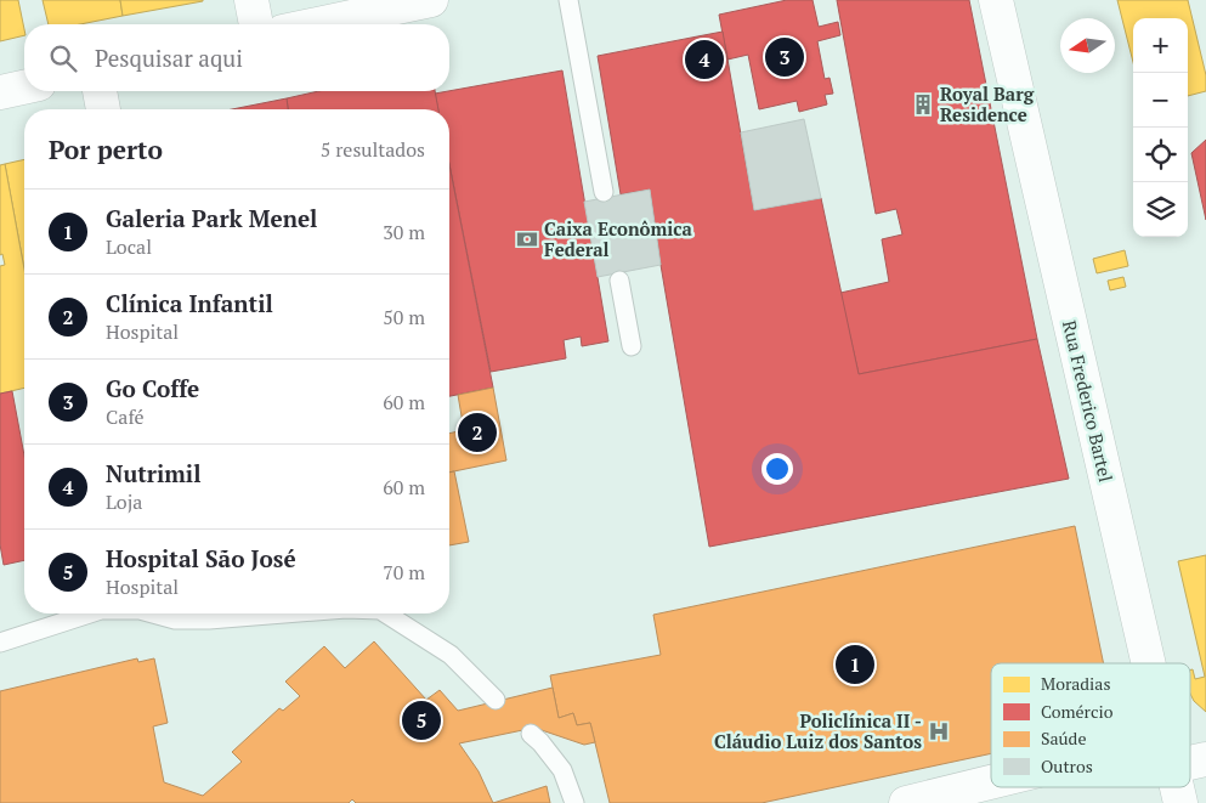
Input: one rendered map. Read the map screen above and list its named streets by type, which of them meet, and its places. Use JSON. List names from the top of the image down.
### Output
{
  "streets": {
    "street": ["Rua Frederico Bartel"]
  },
  "places": {
    "building": ["Royal Barg Residence"],
    "bank": ["Caixa Econômica Federal"],
    "hospital": ["Policlínica II - Cláudio Luiz dos Santos"]
  },
  "legend": [
    "Moradias",
    "Comércio",
    "Saúde",
    "Outros"
  ],
  "north": "left",
  "page": {
    "map_buttons": ["+", "−"],
    "search": "Pesquisar aqui",
    "pins": [
      "3",
      "4",
      "2",
      "1",
      "5"
    ],
    "heading": ["Por perto", "5 resultados"],
    "list": [
      {
        "mark": "1",
        "name": "Galeria Park Menel",
        "note": "Local",
        "value": "30 m"
      },
      {
        "mark": "2",
        "name": "Clínica Infantil",
        "note": "Hospital",
        "value": "50 m"
      },
      {
        "mark": "3",
        "name": "Go Coffe",
        "note": "Café",
        "value": "60 m"
      },
      {
        "mark": "4",
        "name": "Nutrimil",
        "note": "Loja",
        "value": "60 m"
      },
      {
        "mark": "5",
        "name": "Hospital São José",
        "note": "Hospital",
        "value": "70 m"
      }
    ]
  }
}
